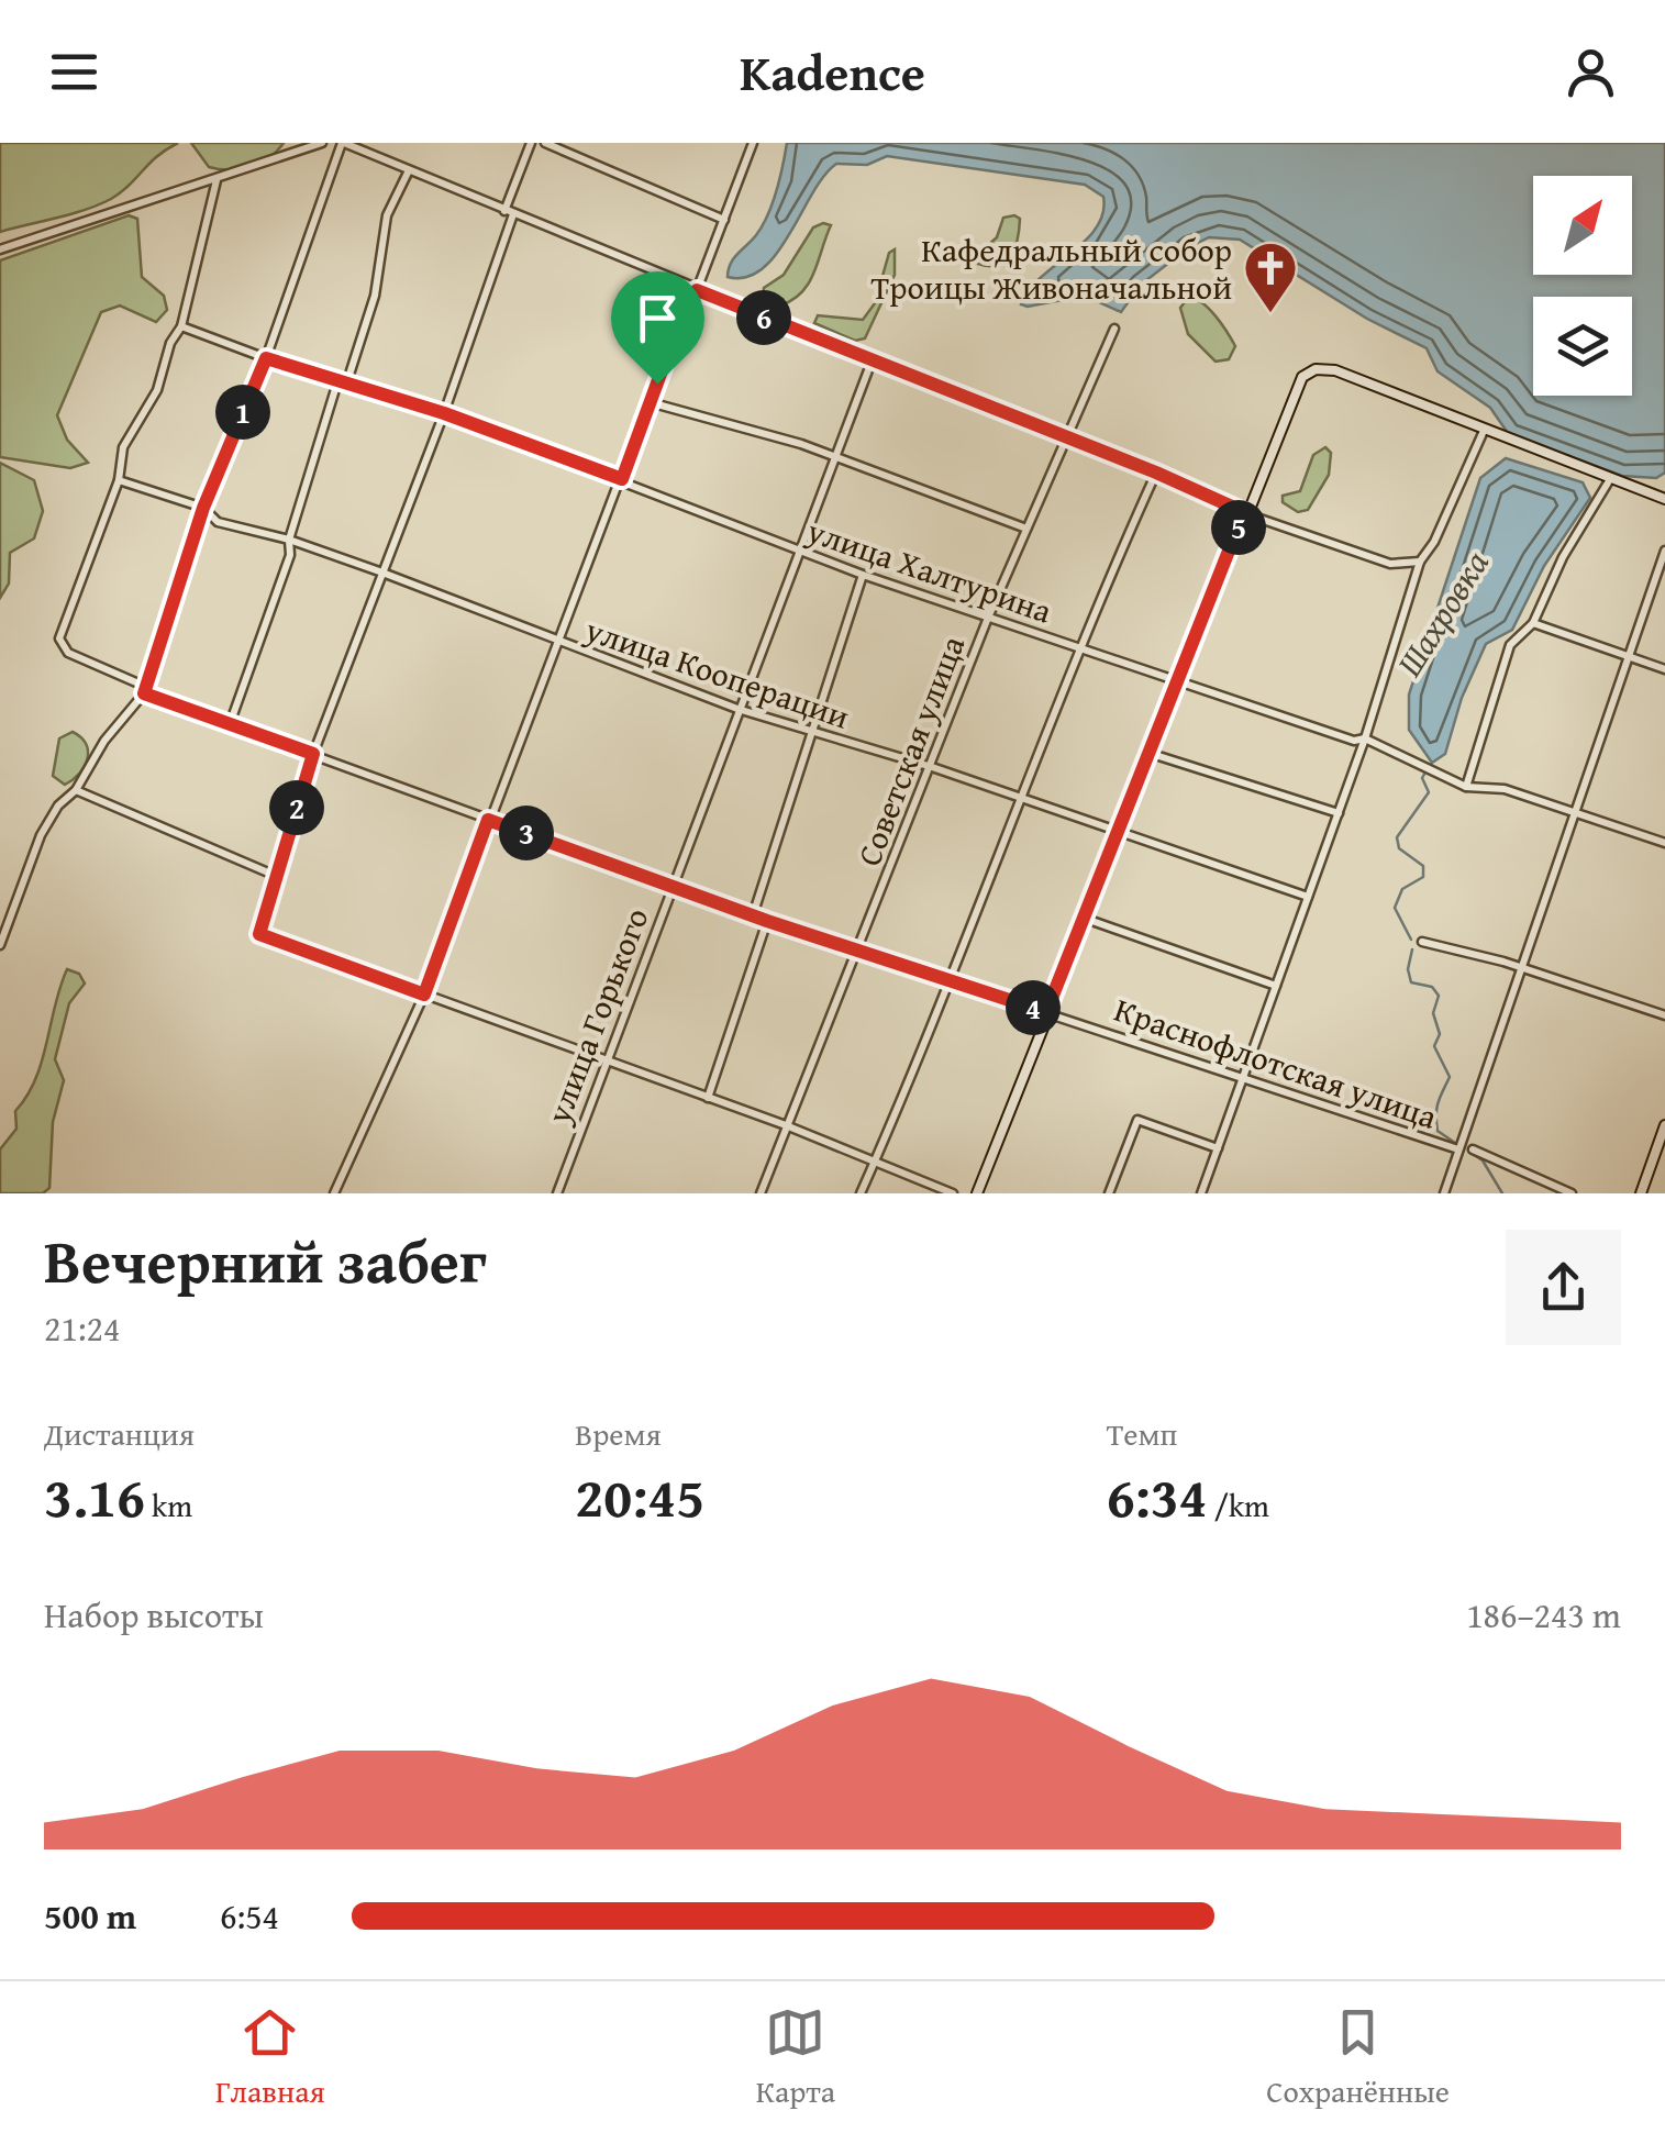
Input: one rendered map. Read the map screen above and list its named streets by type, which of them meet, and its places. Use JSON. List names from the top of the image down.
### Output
{
  "streets": {
    "street": [
      "улица Халтурина",
      "улица Кооперации",
      "Советская улица",
      "улица Горького",
      "Краснофлотская улица"
    ]
  },
  "crossings": [
    ["улица Халтурина", "Советская улица"],
    ["улица Халтурина", "улица Горького"],
    ["улица Кооперации", "Советская улица"],
    ["улица Кооперации", "улица Горького"],
    ["улица Кооперации", "Краснофлотская улица"],
    ["Советская улица", "Краснофлотская улица"],
    ["улица Горького", "Краснофлотская улица"]
  ],
  "water": ["Шахровка"],
  "places": {
    "church": ["Кафедральный собор Троицы Живоначальной"]
  },
  "north": "top right",
  "page": {
    "header": "Kadence",
    "pins": [
      "6",
      "1",
      "5",
      "2",
      "3",
      "4"
    ],
    "heading": ["Вечерний забег", "21:24"],
    "stats": [
      ["Дистанция", "3.16 km"],
      ["Время", "20:45"],
      ["Темп", "6:34 /km"]
    ],
    "chart": ["Набор высоты", "186–243 m"],
    "list": [
      {
        "name": "500 m",
        "note": "6:54"
      }
    ],
    "tabs": ["Главная", "Карта", "Сохранённые"]
  }
}
